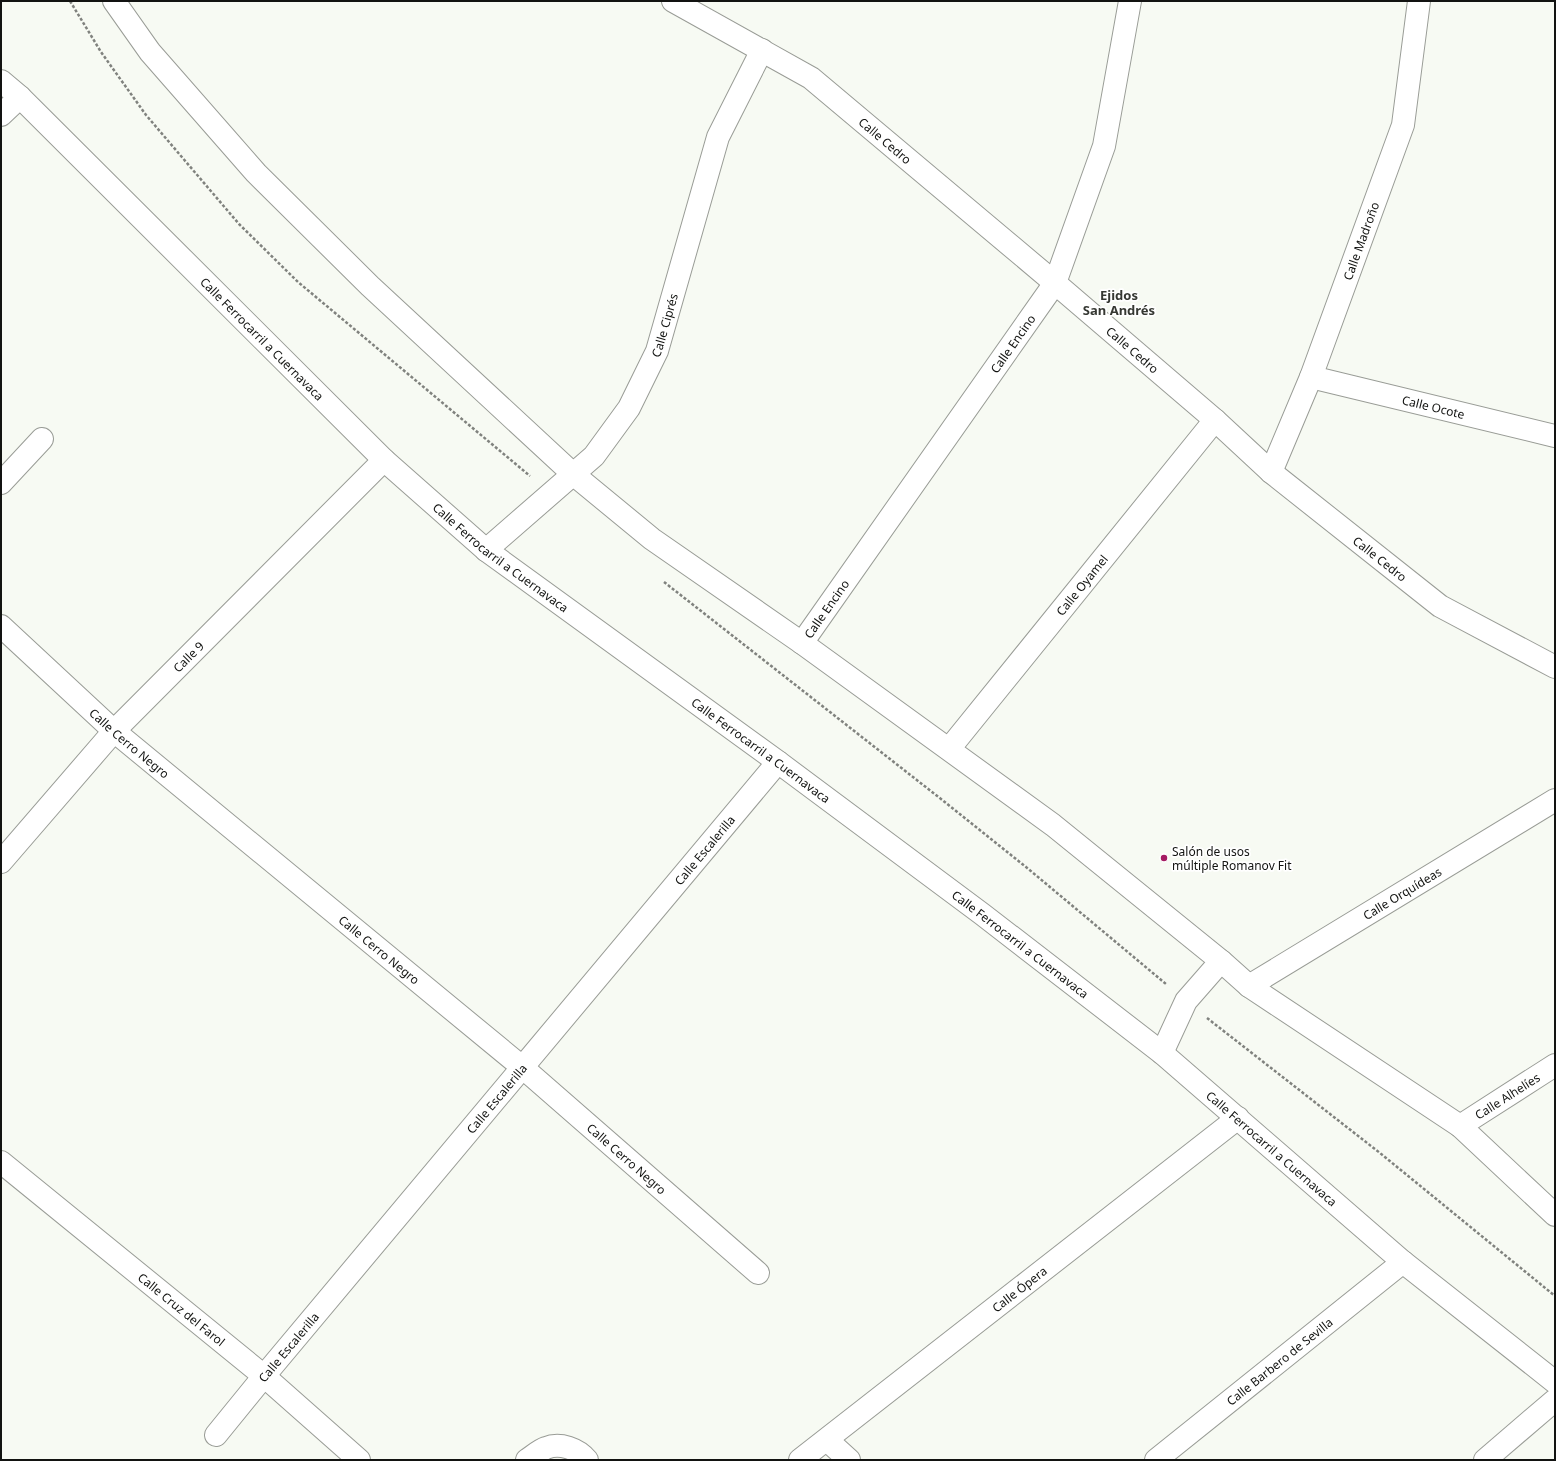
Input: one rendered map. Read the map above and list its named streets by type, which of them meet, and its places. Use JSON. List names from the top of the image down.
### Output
{
  "streets": {
    "street": [
      "Calle Cedro",
      "Calle Madroño",
      "Calle Ciprés",
      "Calle Ferrocarril a Cuernavaca",
      "Calle Encino",
      "Calle Ocote",
      "Calle Oyamel",
      "Calle 9",
      "Calle Cerro Negro",
      "Calle Escalerilla",
      "Calle Orquídeas",
      "Calle Alhelíes",
      "Calle Ópera",
      "Calle Cruz del Farol",
      "Calle Barbero de Sevilla"
    ]
  },
  "crossings": [
    ["Calle Cedro", "Calle Madroño"],
    ["Calle Cedro", "Calle Ciprés"],
    ["Calle Cedro", "Calle Encino"],
    ["Calle Cedro", "Calle Oyamel"],
    ["Calle Madroño", "Calle Ocote"],
    ["Calle Ciprés", "Calle Ferrocarril a Cuernavaca"],
    ["Calle Ferrocarril a Cuernavaca", "Calle 9"],
    ["Calle Ferrocarril a Cuernavaca", "Calle Escalerilla"],
    ["Calle Ferrocarril a Cuernavaca", "Calle Ópera"],
    ["Calle Ferrocarril a Cuernavaca", "Calle Barbero de Sevilla"],
    ["Calle 9", "Calle Cerro Negro"],
    ["Calle Cerro Negro", "Calle Escalerilla"],
    ["Calle Escalerilla", "Calle Cruz del Farol"]
  ],
  "districts": ["Ejidos San Andrés"],
  "places": ["Salón de usos múltiple Romanov Fit"]
}
